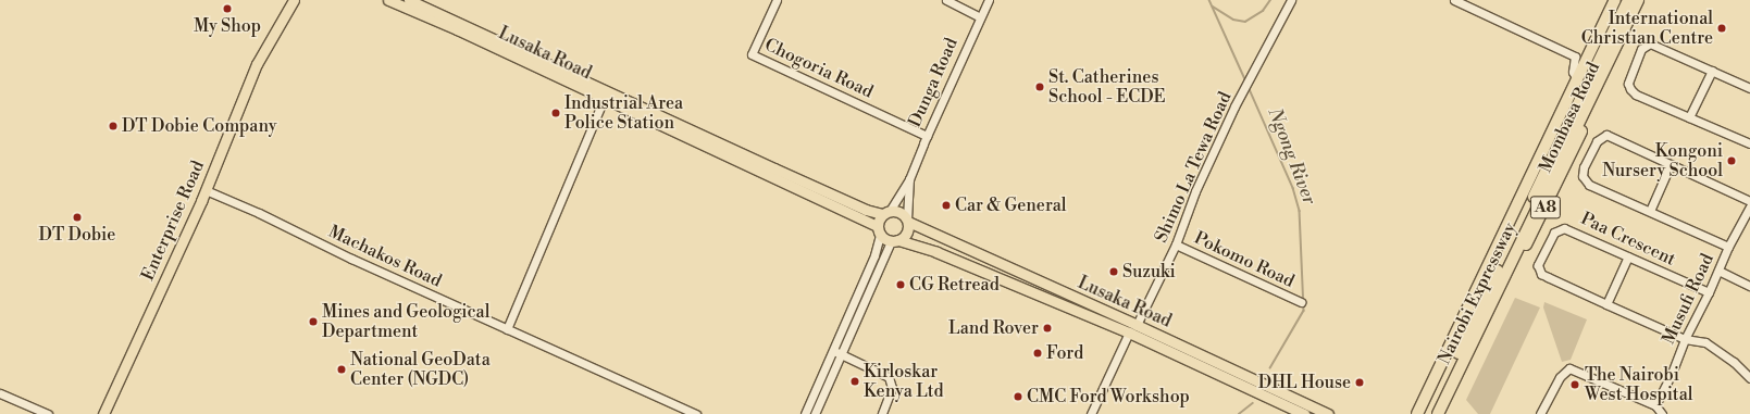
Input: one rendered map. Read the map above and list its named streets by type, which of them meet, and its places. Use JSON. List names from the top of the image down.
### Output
{
  "streets": {
    "highway": ["Mombasa Road", "A8", "Nairobi Expressway"],
    "main road": ["Lusaka Road", "Enterprise Road"],
    "street": [
      "Chogoria Road",
      "Dunga Road",
      "Shimo La Tewa Road",
      "Paa Crescent",
      "Machakos Road",
      "Pokomo Road",
      "Musufi Road"
    ]
  },
  "crossings": [
    ["Lusaka Road", "Dunga Road"],
    ["Lusaka Road", "Shimo La Tewa Road"],
    ["Chogoria Road", "Dunga Road"],
    ["Shimo La Tewa Road", "Pokomo Road"],
    ["Enterprise Road", "Machakos Road"],
    ["Paa Crescent", "Musufi Road"]
  ],
  "water": ["Ngong River"],
  "places": [
    "My Shop",
    "International Christian Centre",
    "St. Catherines School - ECDE",
    "Industrial Area Police Station",
    "DT Dobie Company",
    "Kongoni Nursery School",
    "Car & General",
    "DT Dobie",
    "Suzuki",
    "CG Retread",
    "Mines and Geological Department",
    "Land Rover",
    "Ford",
    "National GeoData Center (NGDC)",
    "Kirloskar Kenya Ltd",
    "DHL House",
    "The Nairobi West Hospital",
    "CMC Ford Workshop"
  ]
}
